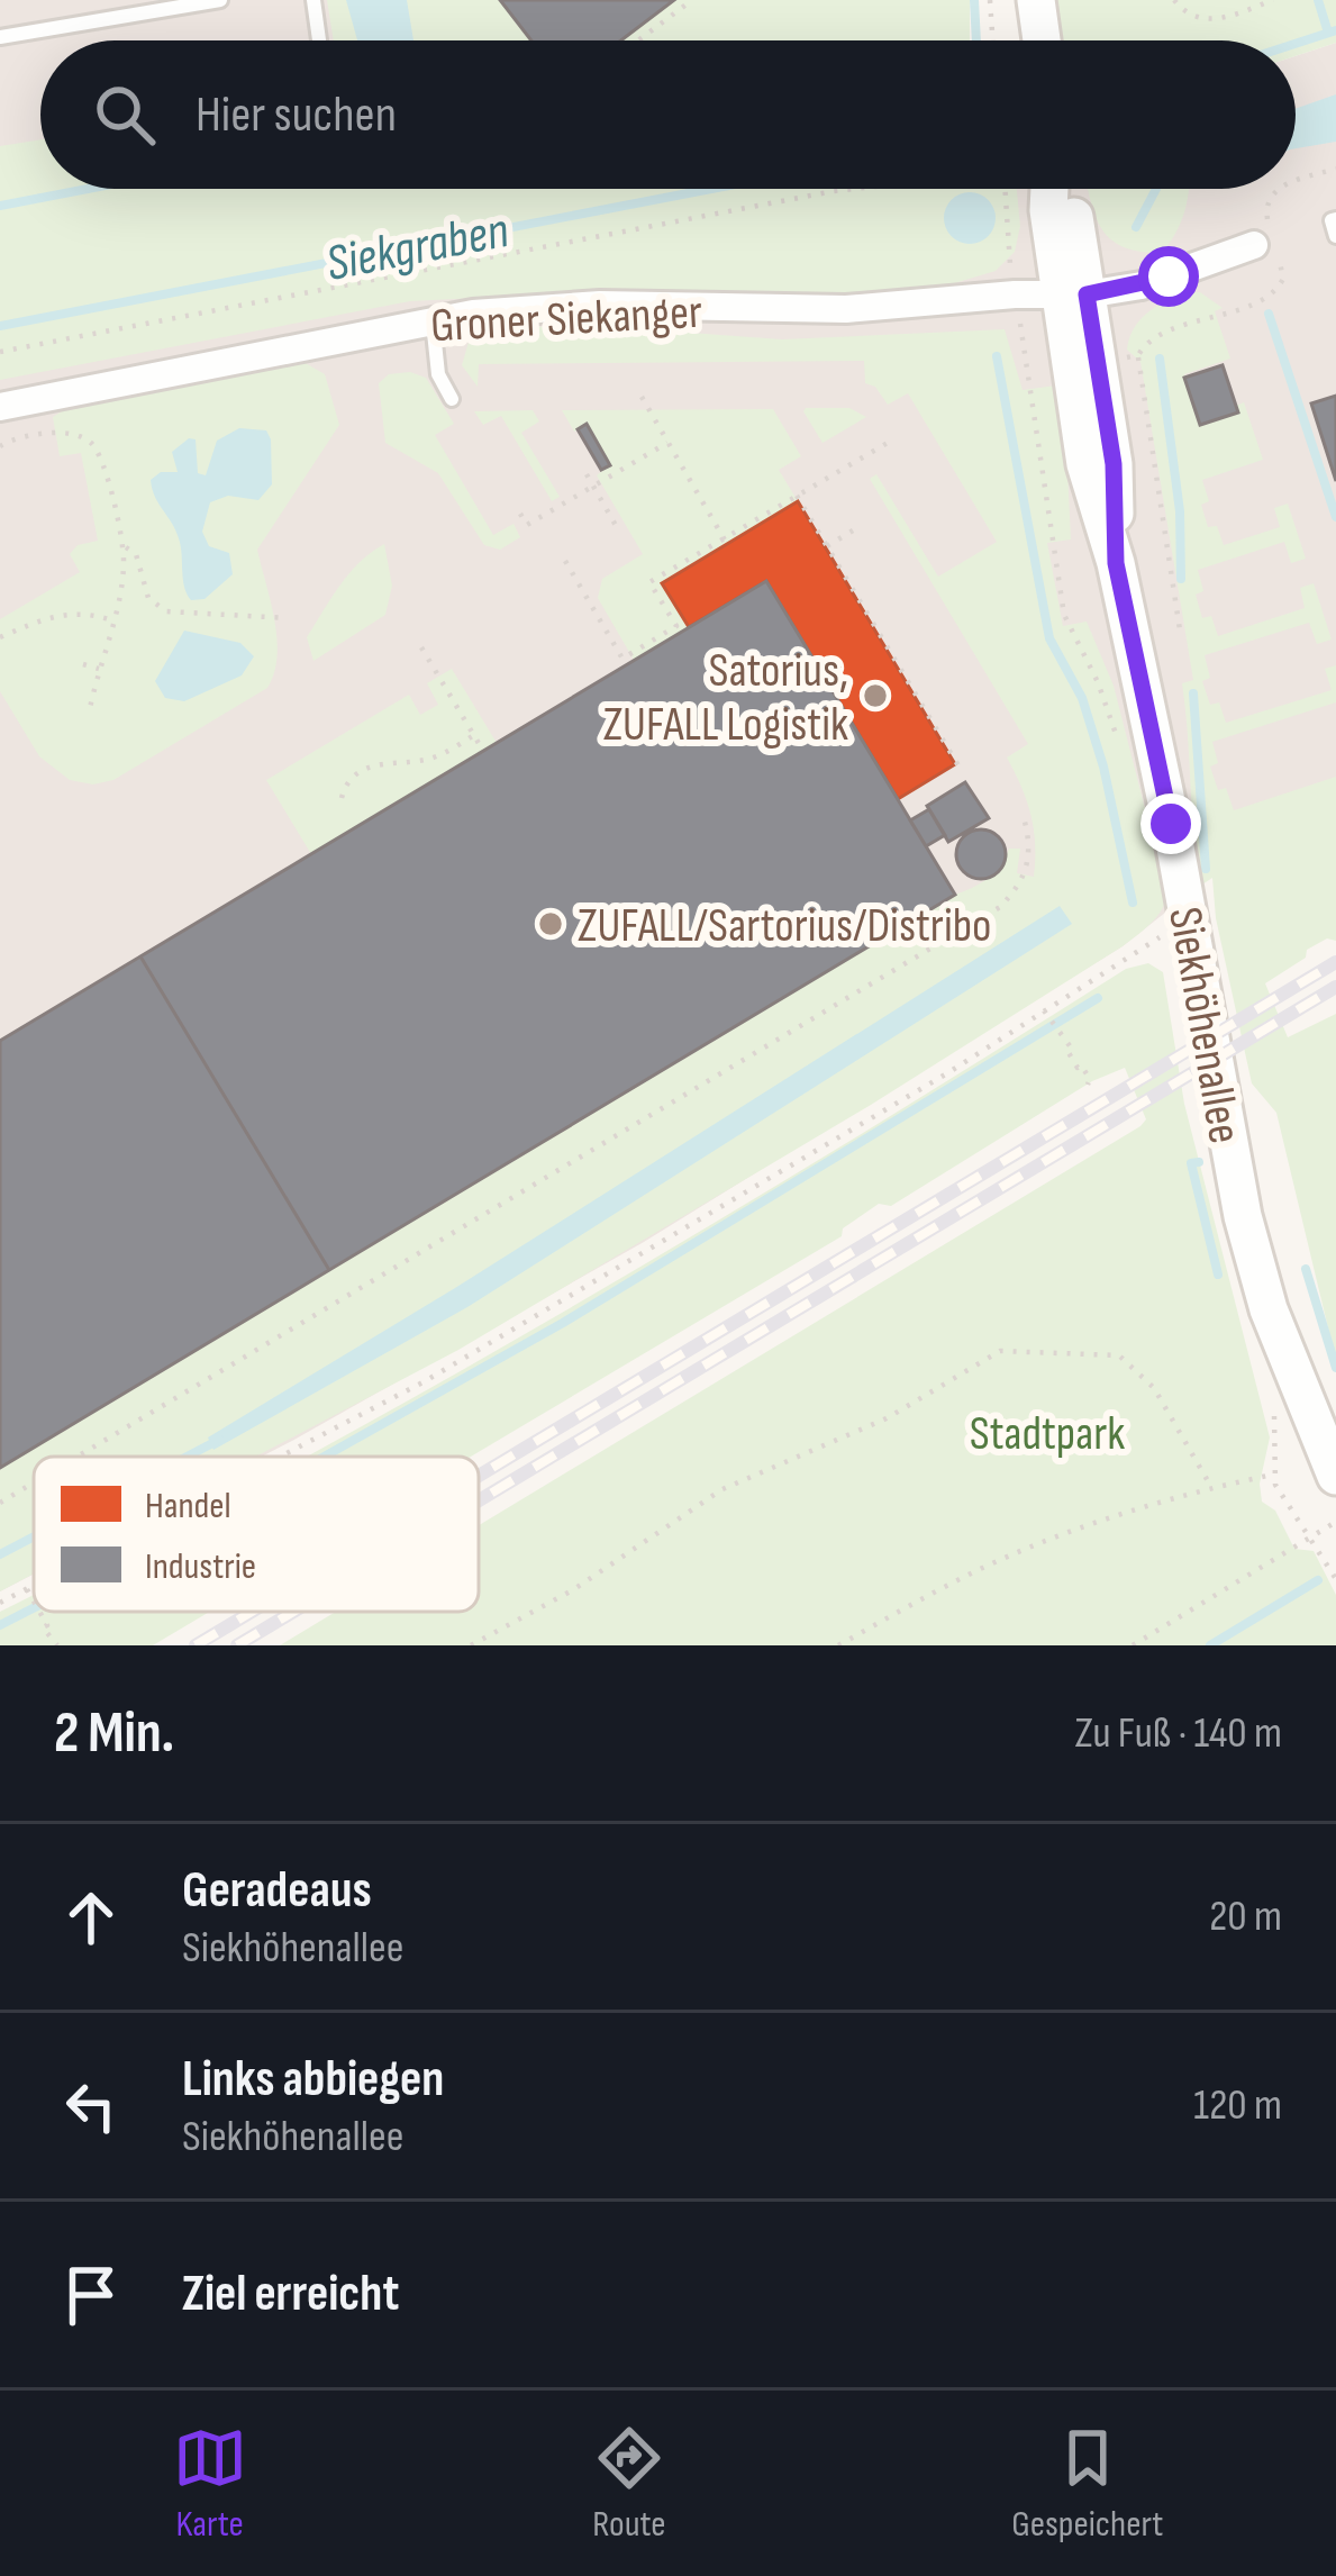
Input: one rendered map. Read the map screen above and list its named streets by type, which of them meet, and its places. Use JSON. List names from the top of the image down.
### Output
{
  "streets": {
    "main road": ["Siekhöhenallee"],
    "street": ["Groner Siekanger"]
  },
  "crossings": [
    ["Groner Siekanger", "Siekhöhenallee"]
  ],
  "water": ["Siekgraben"],
  "parks": ["Stadtpark"],
  "places": ["Satorius, ZUFALL Logistik", "ZUFALL/Sartorius/Distribo"],
  "legend": ["Handel", "Industrie"],
  "page": {
    "search": "Hier suchen",
    "heading": ["2 Min.", "Zu Fuß · 140 m"],
    "list": [
      ["Geradeaus", "Siekhöhenallee", "20 m"],
      ["Links abbiegen", "Siekhöhenallee", "120 m"],
      "Ziel erreicht"
    ],
    "nav": ["Karte", "Route", "Gespeichert"]
  }
}
